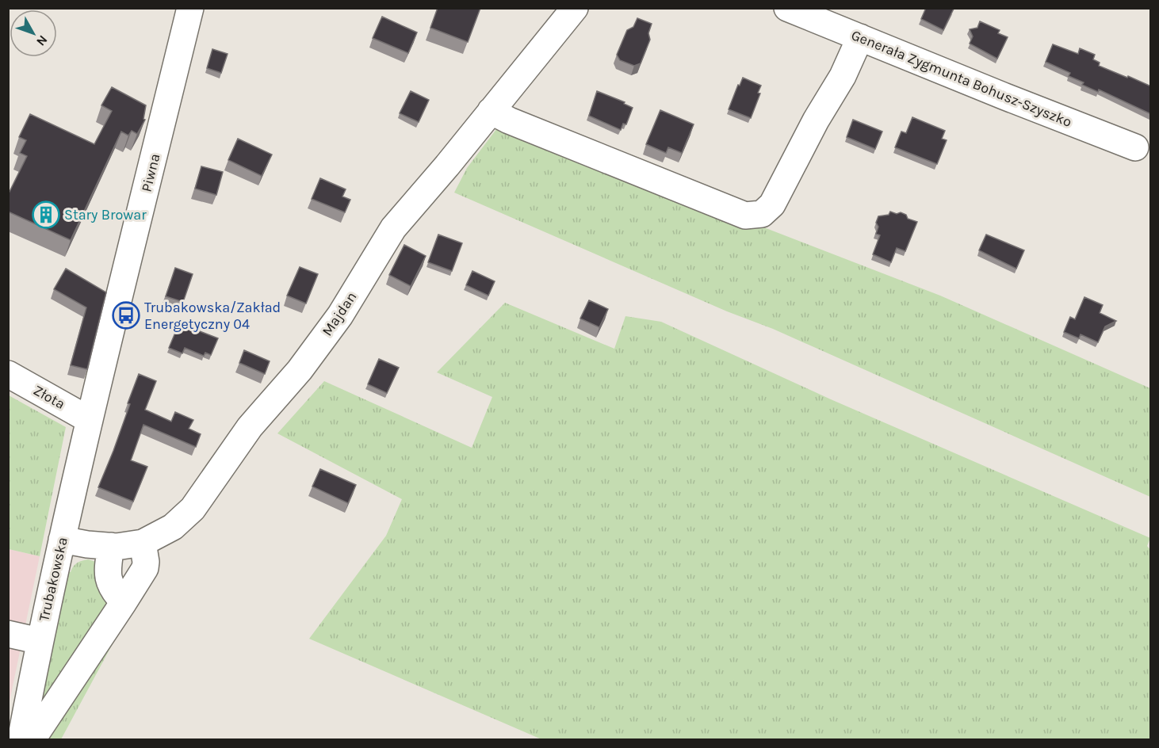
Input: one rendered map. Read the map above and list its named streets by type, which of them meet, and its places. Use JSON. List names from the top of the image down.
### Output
{
  "streets": {
    "street": [
      "Generała Zygmunta Bohusz-Szyszko",
      "Piwna",
      "Majdan",
      "Złota",
      "Trubakowska"
    ]
  },
  "crossings": [
    ["Piwna", "Złota"],
    ["Piwna", "Trubakowska"],
    ["Majdan", "Trubakowska"],
    ["Złota", "Trubakowska"]
  ],
  "places": {
    "building": ["Stary Browar"],
    "bus stop": ["Trubakowska/Zakład Energetyczny 04"]
  },
  "north": "bottom right"
}
